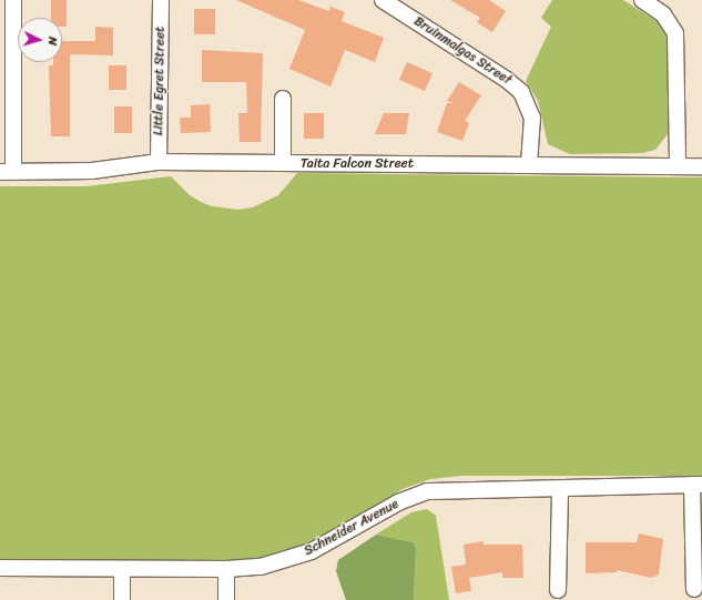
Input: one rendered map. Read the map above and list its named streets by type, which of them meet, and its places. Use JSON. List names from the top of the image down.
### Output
{
  "streets": {
    "street": [
      "Bruinmalgas Street",
      "Little Egret Street",
      "Taita Falcon Street",
      "Schneider Avenue"
    ]
  },
  "crossings": [
    ["Bruinmalgas Street", "Taita Falcon Street"],
    ["Little Egret Street", "Taita Falcon Street"]
  ],
  "north": "right"
}
